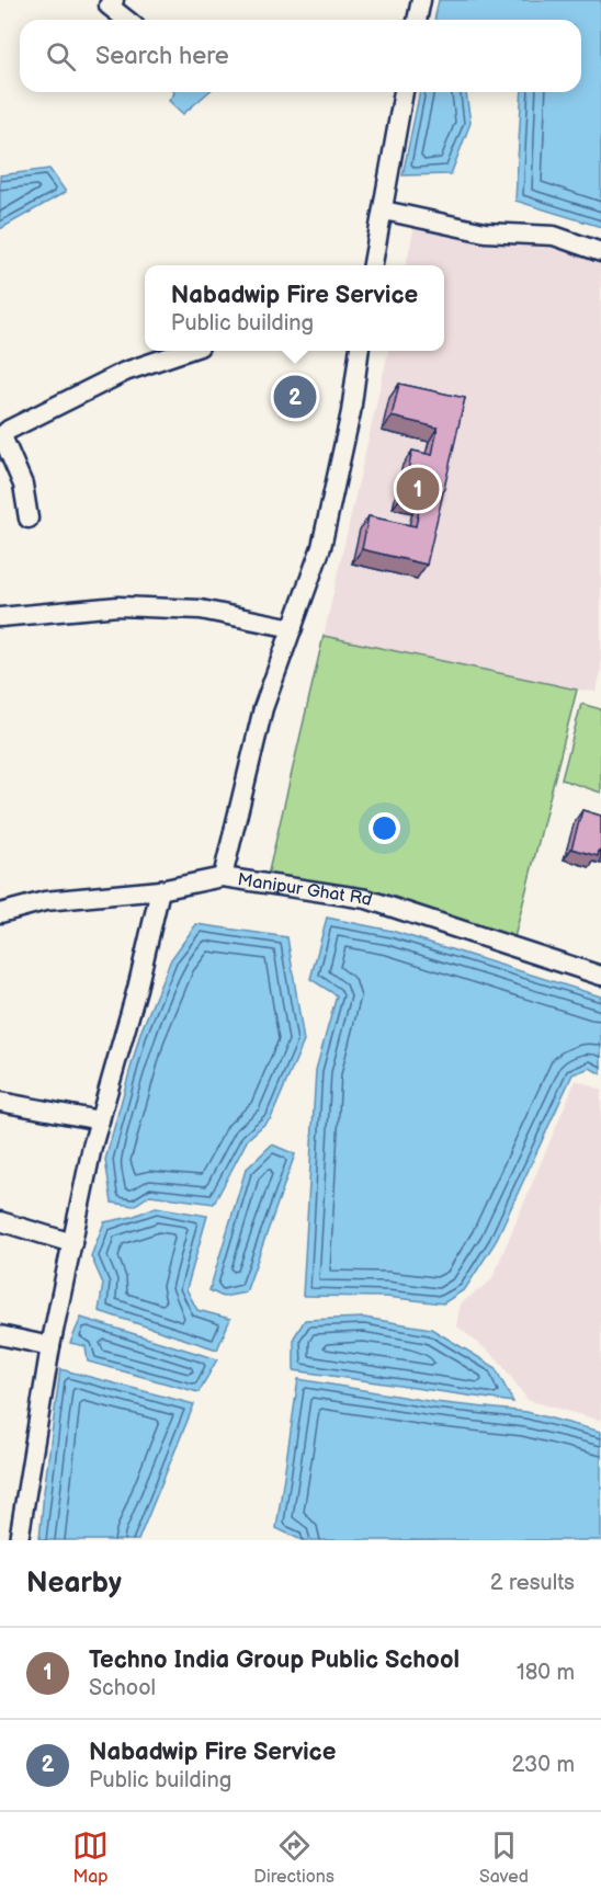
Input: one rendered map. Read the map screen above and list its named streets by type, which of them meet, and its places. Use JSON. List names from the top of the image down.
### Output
{
  "streets": {
    "street": ["Manipur Ghat Rd"]
  },
  "page": {
    "search": "Search here",
    "popup": ["Nabadwip Fire Service", "Public building"],
    "pins": ["2", "1"],
    "heading": ["Nearby", "2 results"],
    "list": [
      {
        "mark": "1",
        "name": "Techno India Group Public School",
        "note": "School",
        "value": "180 m"
      },
      {
        "mark": "2",
        "name": "Nabadwip Fire Service",
        "note": "Public building",
        "value": "230 m"
      }
    ],
    "nav": ["Map", "Directions", "Saved"]
  }
}
